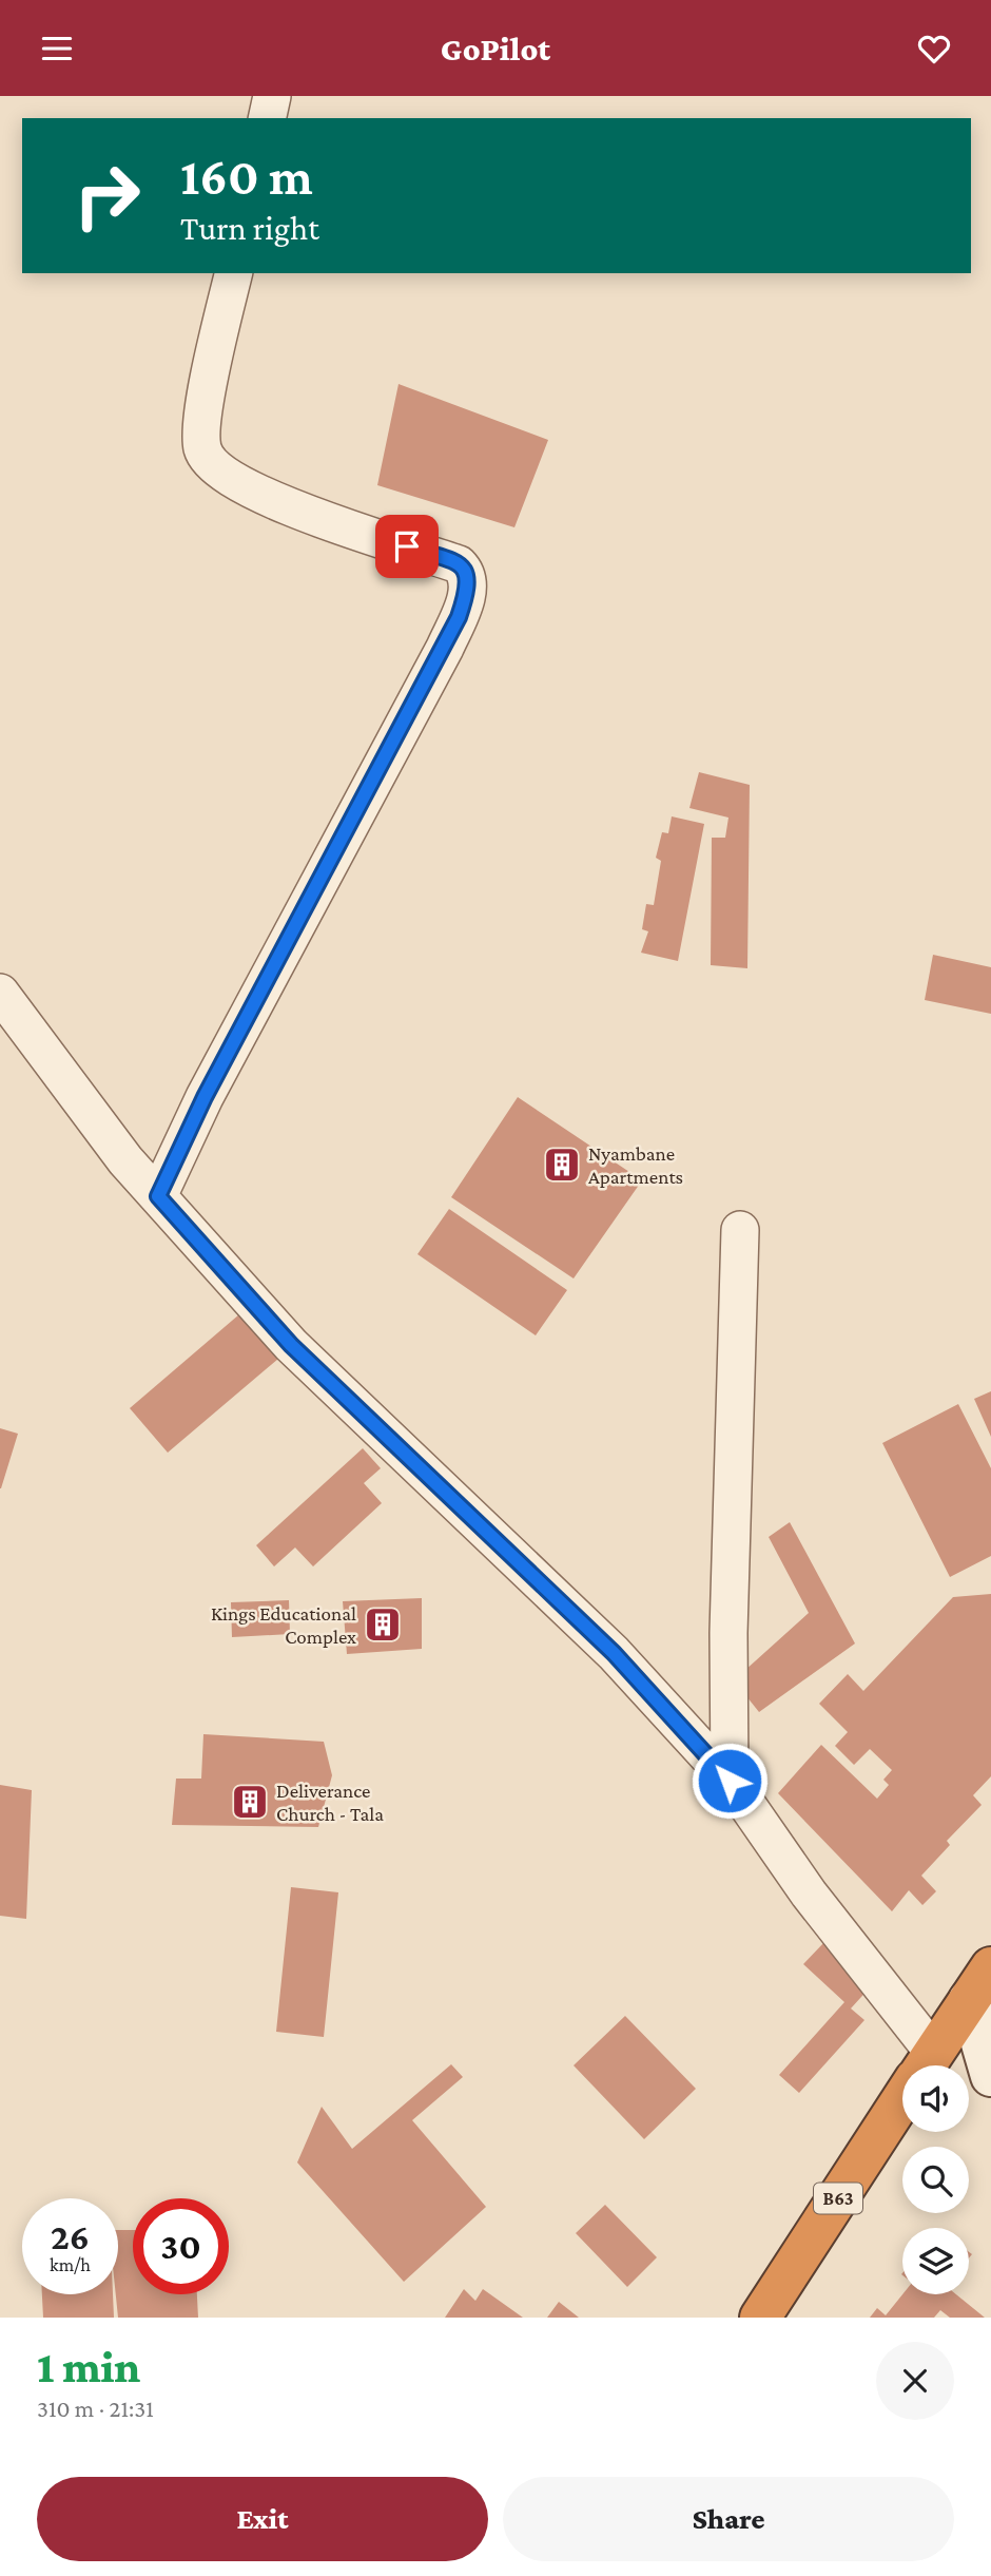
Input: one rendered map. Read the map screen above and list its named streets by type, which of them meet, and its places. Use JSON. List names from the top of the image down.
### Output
{
  "streets": {
    "highway": ["B63"]
  },
  "places": {
    "building": ["Nyambane Apartments", "Kings Educational Complex", "Deliverance Church - Tala"]
  },
  "page": {
    "header": "GoPilot",
    "turn": ["160 m", "Turn right"],
    "speed": "26 km/h",
    "limit": "30",
    "heading": ["1 min", "310 m · 21:31"],
    "buttons": ["Exit", "Share"]
  }
}
